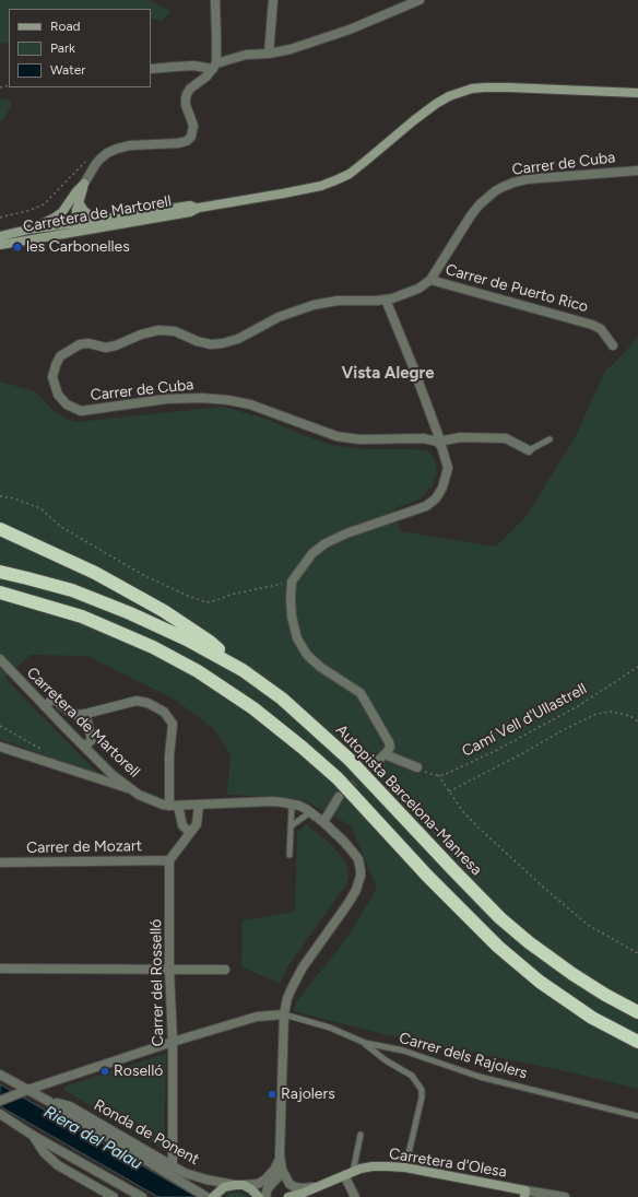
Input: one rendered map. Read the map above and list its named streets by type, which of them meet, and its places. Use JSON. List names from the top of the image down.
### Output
{
  "streets": {
    "highway": ["Autopista Barcelona-Manresa"],
    "main road": ["Carretera de Martorell", "Carretera d'Olesa"],
    "street": [
      "Carrer de Cuba",
      "Carrer de Puerto Rico",
      "Carrer de Mozart",
      "Carrer del Rosselló",
      "Ronda de Ponent"
    ],
    "lane": ["Carrer dels Rajolers"],
    "path": ["Camí Vell d'Ullastrell"]
  },
  "crossings": [
    ["Carrer de Cuba", "Carrer de Puerto Rico"],
    ["Carretera de Martorell", "Carrer dels Rajolers"],
    ["Carrer de Mozart", "Carrer del Rosselló"],
    ["Carrer del Rosselló", "Ronda de Ponent"]
  ],
  "districts": ["Vista Alegre"],
  "water": ["Riera del Palau"],
  "places": ["les Carbonelles", "Roselló", "Rajolers"],
  "legend": ["Road", "Park", "Water"]
}
